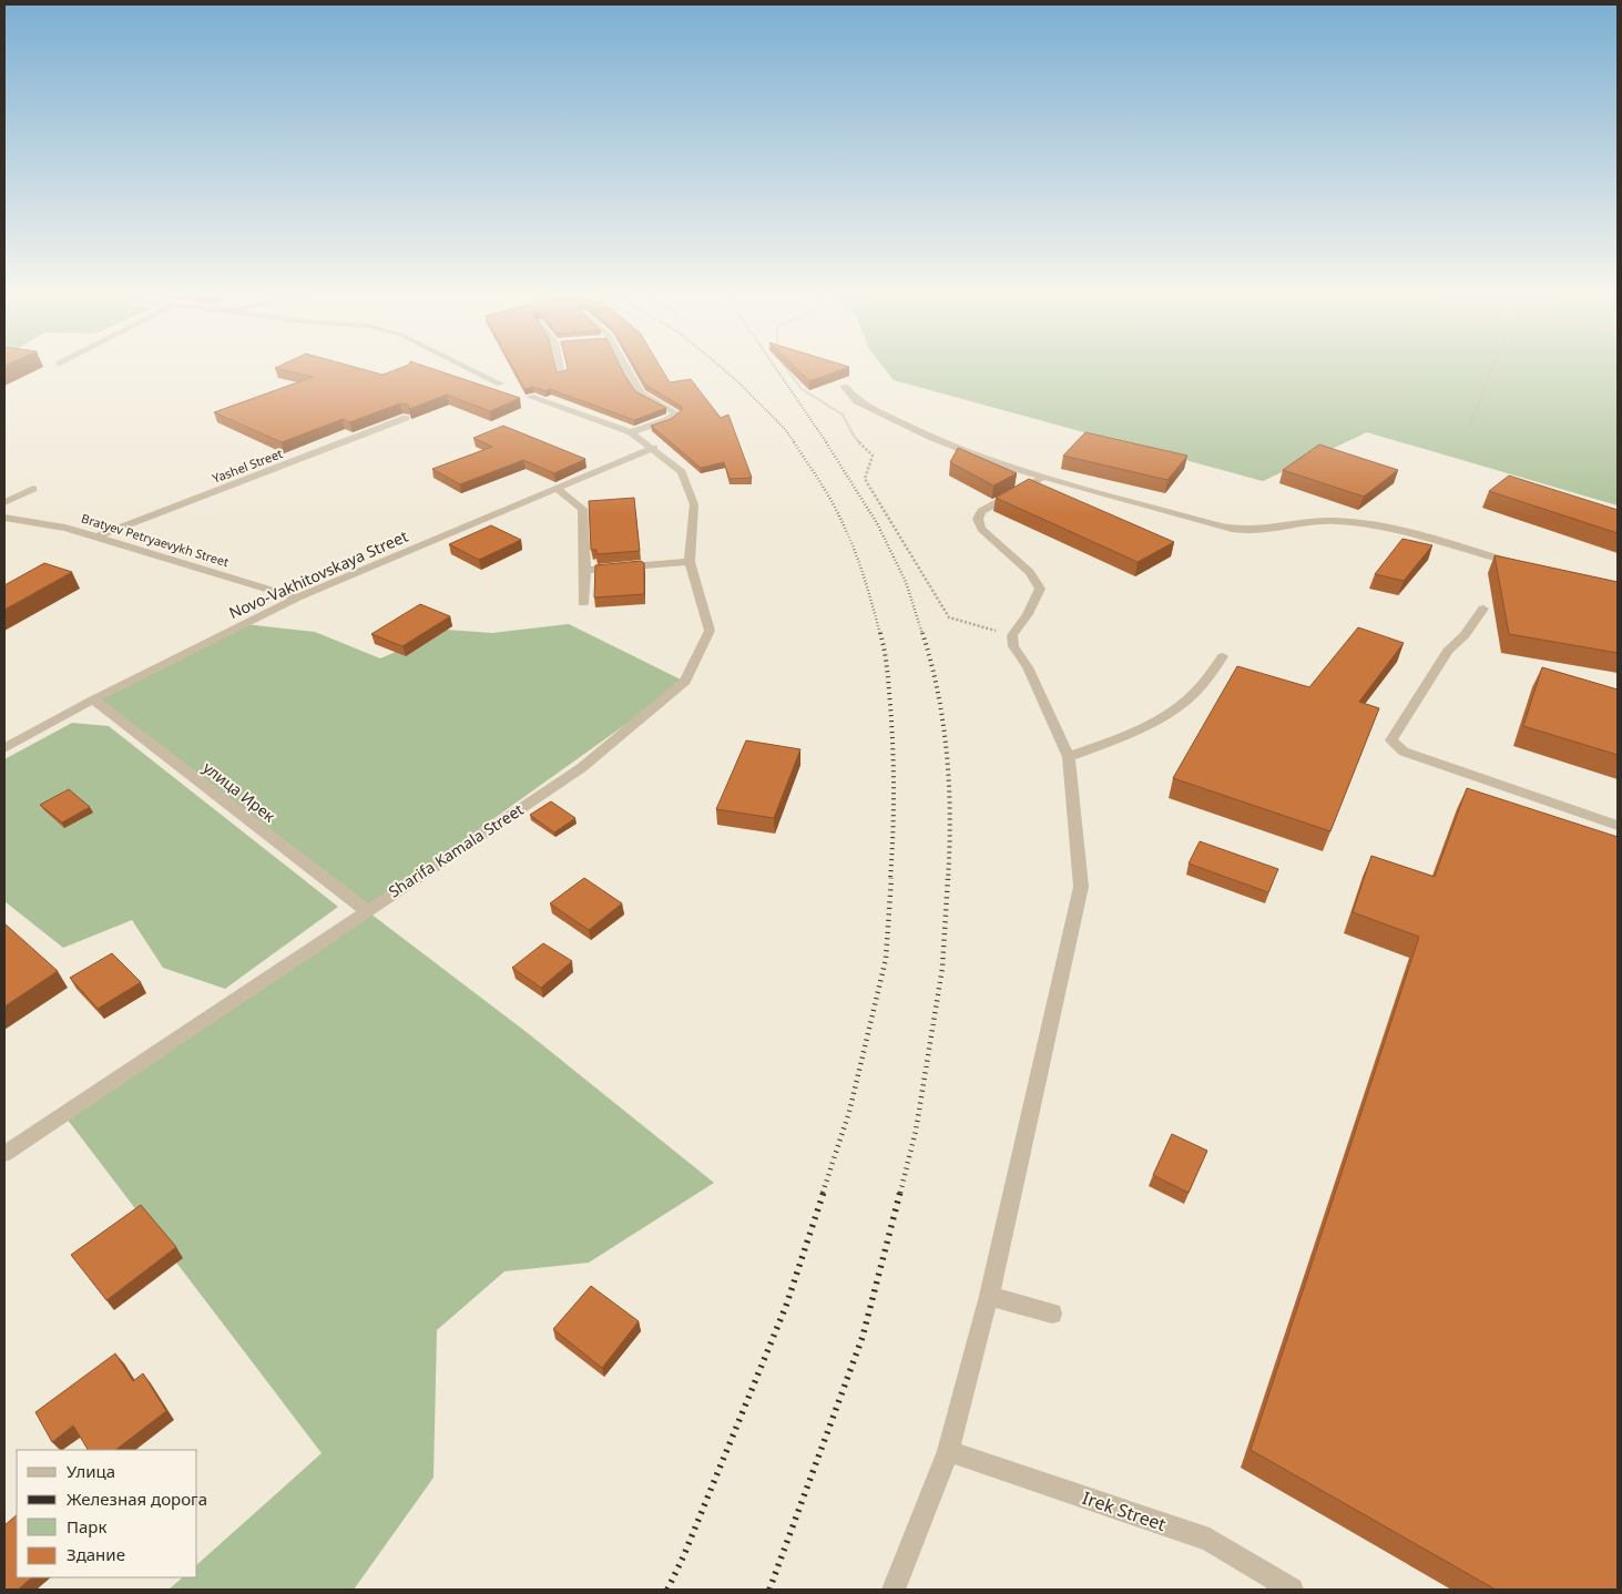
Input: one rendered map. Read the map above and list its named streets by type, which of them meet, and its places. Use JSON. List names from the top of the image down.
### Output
{
  "streets": {
    "street": [
      "Yashel Street",
      "Bratyev Petryaevykh Street",
      "Novo-Vakhitovskaya Street",
      "улица Ирек",
      "Sharifa Kamala Street",
      "Irek Street"
    ]
  },
  "crossings": [
    ["Yashel Street", "Bratyev Petryaevykh Street"],
    ["Bratyev Petryaevykh Street", "Novo-Vakhitovskaya Street"],
    ["Novo-Vakhitovskaya Street", "улица Ирек"],
    ["Novo-Vakhitovskaya Street", "Sharifa Kamala Street"],
    ["улица Ирек", "Sharifa Kamala Street"]
  ],
  "legend": [
    "Улица",
    "Железная дорога",
    "Парк",
    "Здание"
  ]
}
